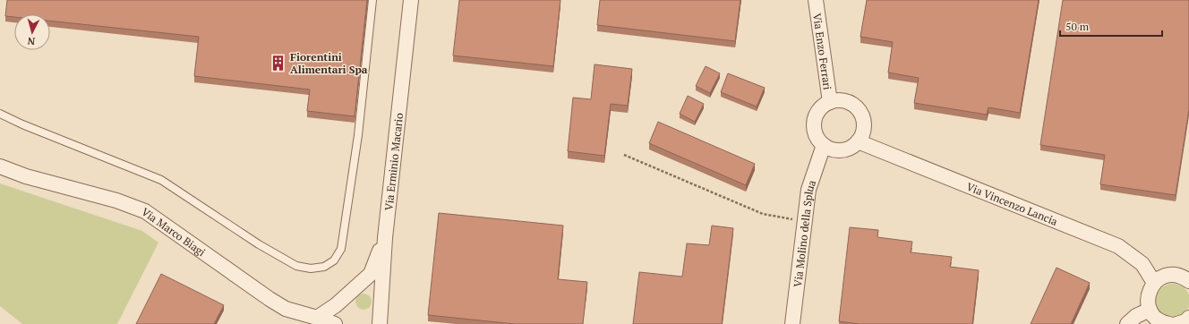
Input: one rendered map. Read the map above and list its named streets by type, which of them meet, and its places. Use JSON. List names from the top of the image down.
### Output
{
  "streets": {
    "street": [
      "Via Enzo Ferrari",
      "Via Erminio Macario",
      "Via Vincenzo Lancia",
      "Via Marco Biagi",
      "Via Molino della Splua"
    ]
  },
  "crossings": [
    ["Via Enzo Ferrari", "Via Vincenzo Lancia"],
    ["Via Enzo Ferrari", "Via Molino della Splua"],
    ["Via Vincenzo Lancia", "Via Molino della Splua"]
  ],
  "places": {
    "building": ["Fiorentini Alimentari Spa"]
  },
  "scale_bar": "50 m",
  "north": "bottom"
}
